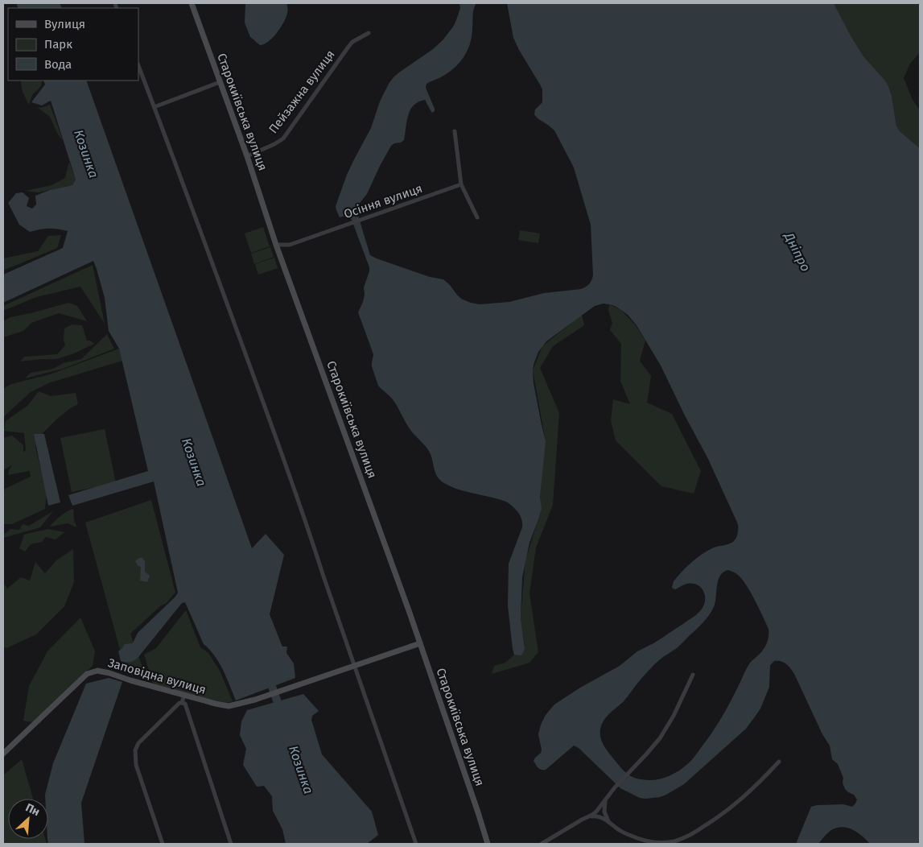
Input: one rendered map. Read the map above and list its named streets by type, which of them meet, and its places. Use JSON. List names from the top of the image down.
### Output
{
  "streets": {
    "street": [
      "Пейзажна вулиця",
      "Старокиївська вулиця",
      "Осіння вулиця",
      "Заповідна вулиця"
    ]
  },
  "crossings": [
    ["Пейзажна вулиця", "Старокиївська вулиця"],
    ["Старокиївська вулиця", "Осіння вулиця"],
    ["Старокиївська вулиця", "Заповідна вулиця"]
  ],
  "water": ["Козинка", "Дніпро"],
  "legend": ["Вулиця", "Парк", "Вода"],
  "north": "top right"
}
